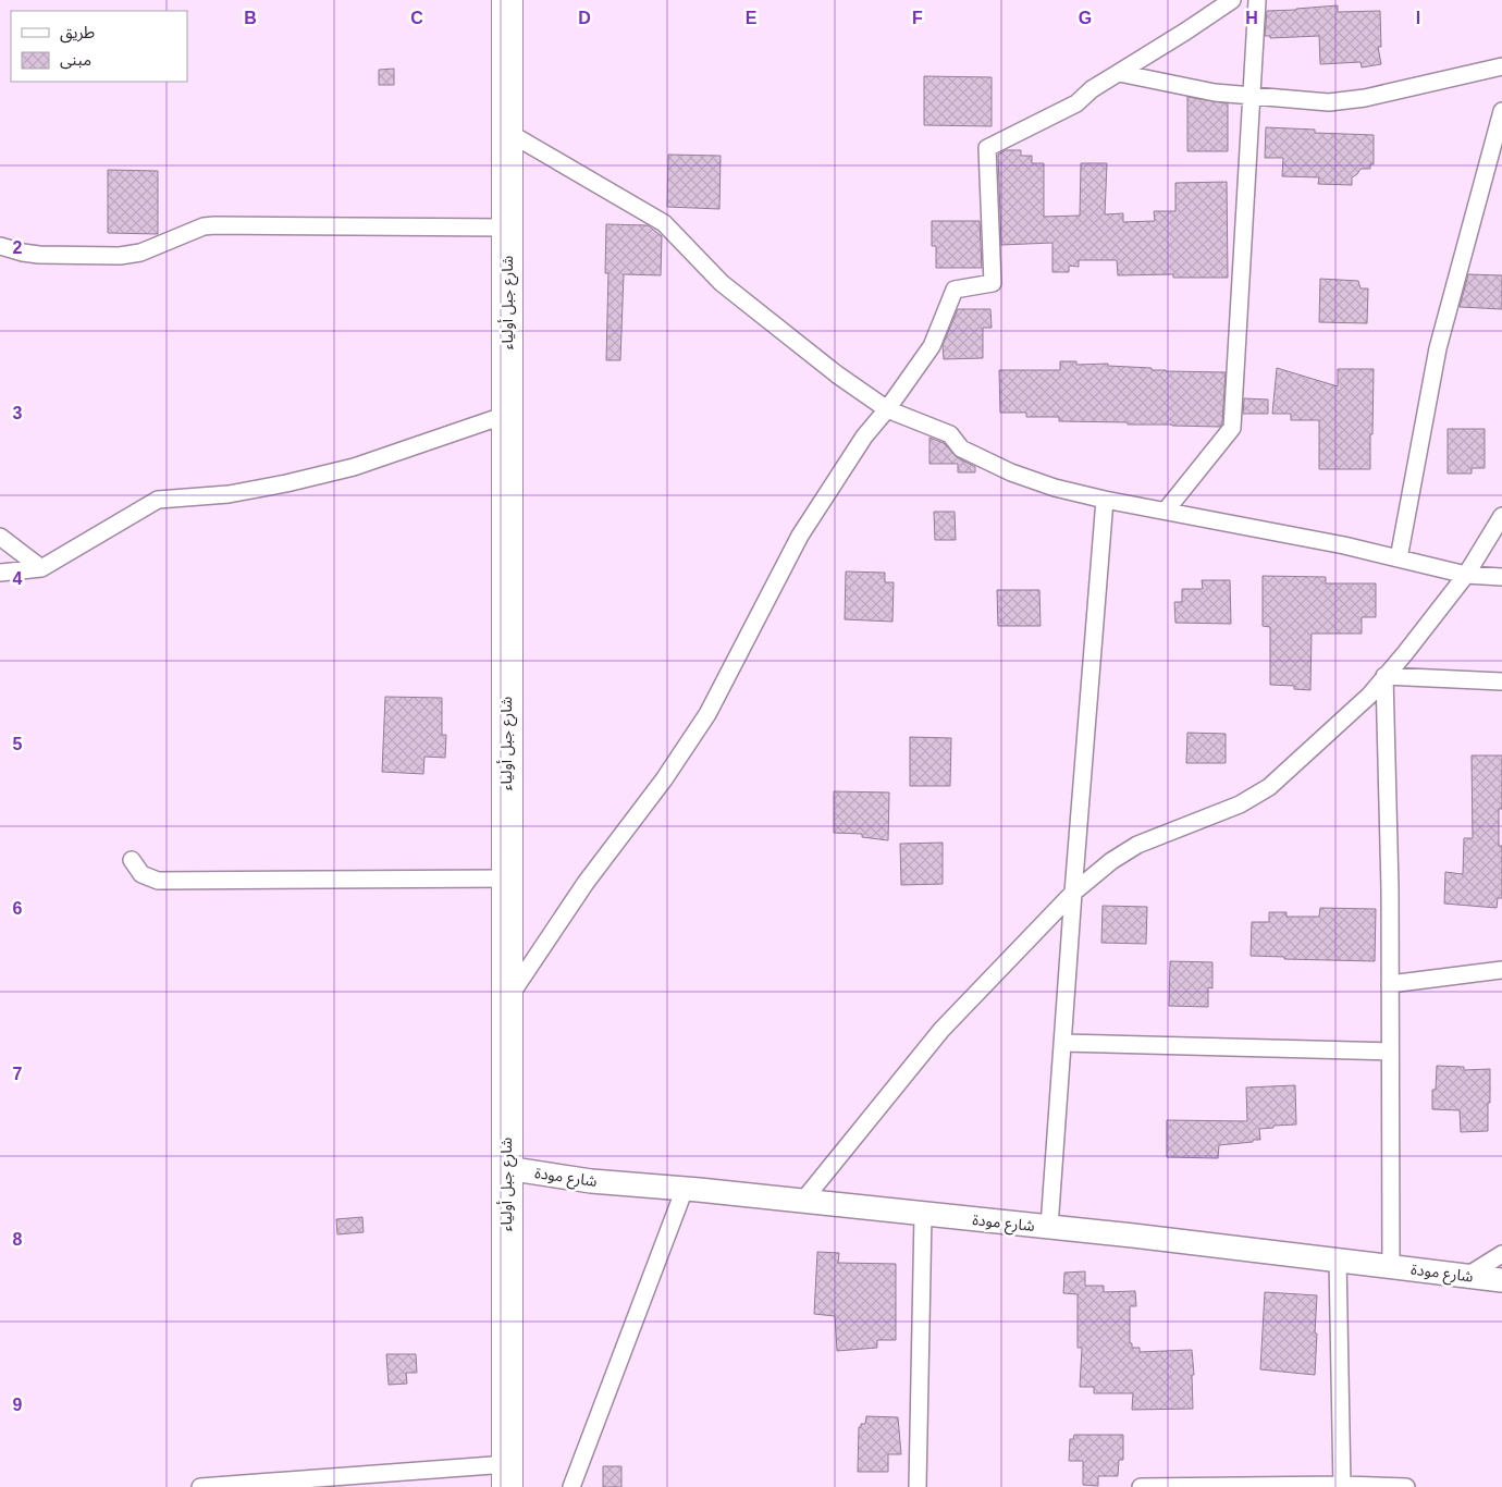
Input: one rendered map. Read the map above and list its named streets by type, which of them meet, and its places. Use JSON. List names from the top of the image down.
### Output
{
  "streets": {
    "highway": ["شارع جبل أولياء"],
    "street": ["شارع مودة"]
  },
  "crossings": [
    ["شارع جبل أولياء", "شارع مودة"]
  ],
  "legend": ["طريق", "مبنى"],
  "grid": {
    "columns": [
      "B",
      "C",
      "D",
      "E",
      "F",
      "G",
      "H",
      "I"
    ],
    "rows": [
      "2",
      "3",
      "4",
      "5",
      "6",
      "7",
      "8",
      "9"
    ]
  }
}
